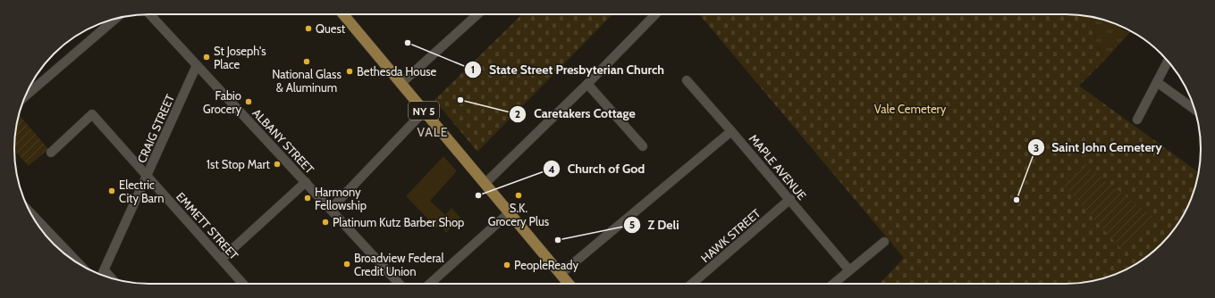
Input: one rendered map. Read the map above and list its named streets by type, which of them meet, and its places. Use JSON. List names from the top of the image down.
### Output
{
  "streets": {
    "main road": ["NY 5"],
    "street": [
      "CRAIG STREET",
      "ALBANY STREET",
      "MAPLE AVENUE",
      "EMMETT STREET",
      "HAWK STREET"
    ]
  },
  "crossings": [
    ["CRAIG STREET", "ALBANY STREET"],
    ["CRAIG STREET", "EMMETT STREET"],
    ["MAPLE AVENUE", "HAWK STREET"]
  ],
  "districts": ["VALE"],
  "parks": ["Vale Cemetery"],
  "places": [
    "Quest",
    "State Street Presbyterian Church",
    "St Joseph's Place",
    "National Glass & Aluminum",
    "Bethesda House",
    "Caretakers Cottage",
    "Fabio Grocery",
    "1st Stop Mart",
    "Electric City Barn",
    "Church of God",
    "S.K. Grocery Plus",
    "Harmony Fellowship",
    "Saint John Cemetery",
    "Platinum Kutz Barber Shop",
    "Z Deli",
    "Broadview Federal Credit Union",
    "PeopleReady"
  ]
}
